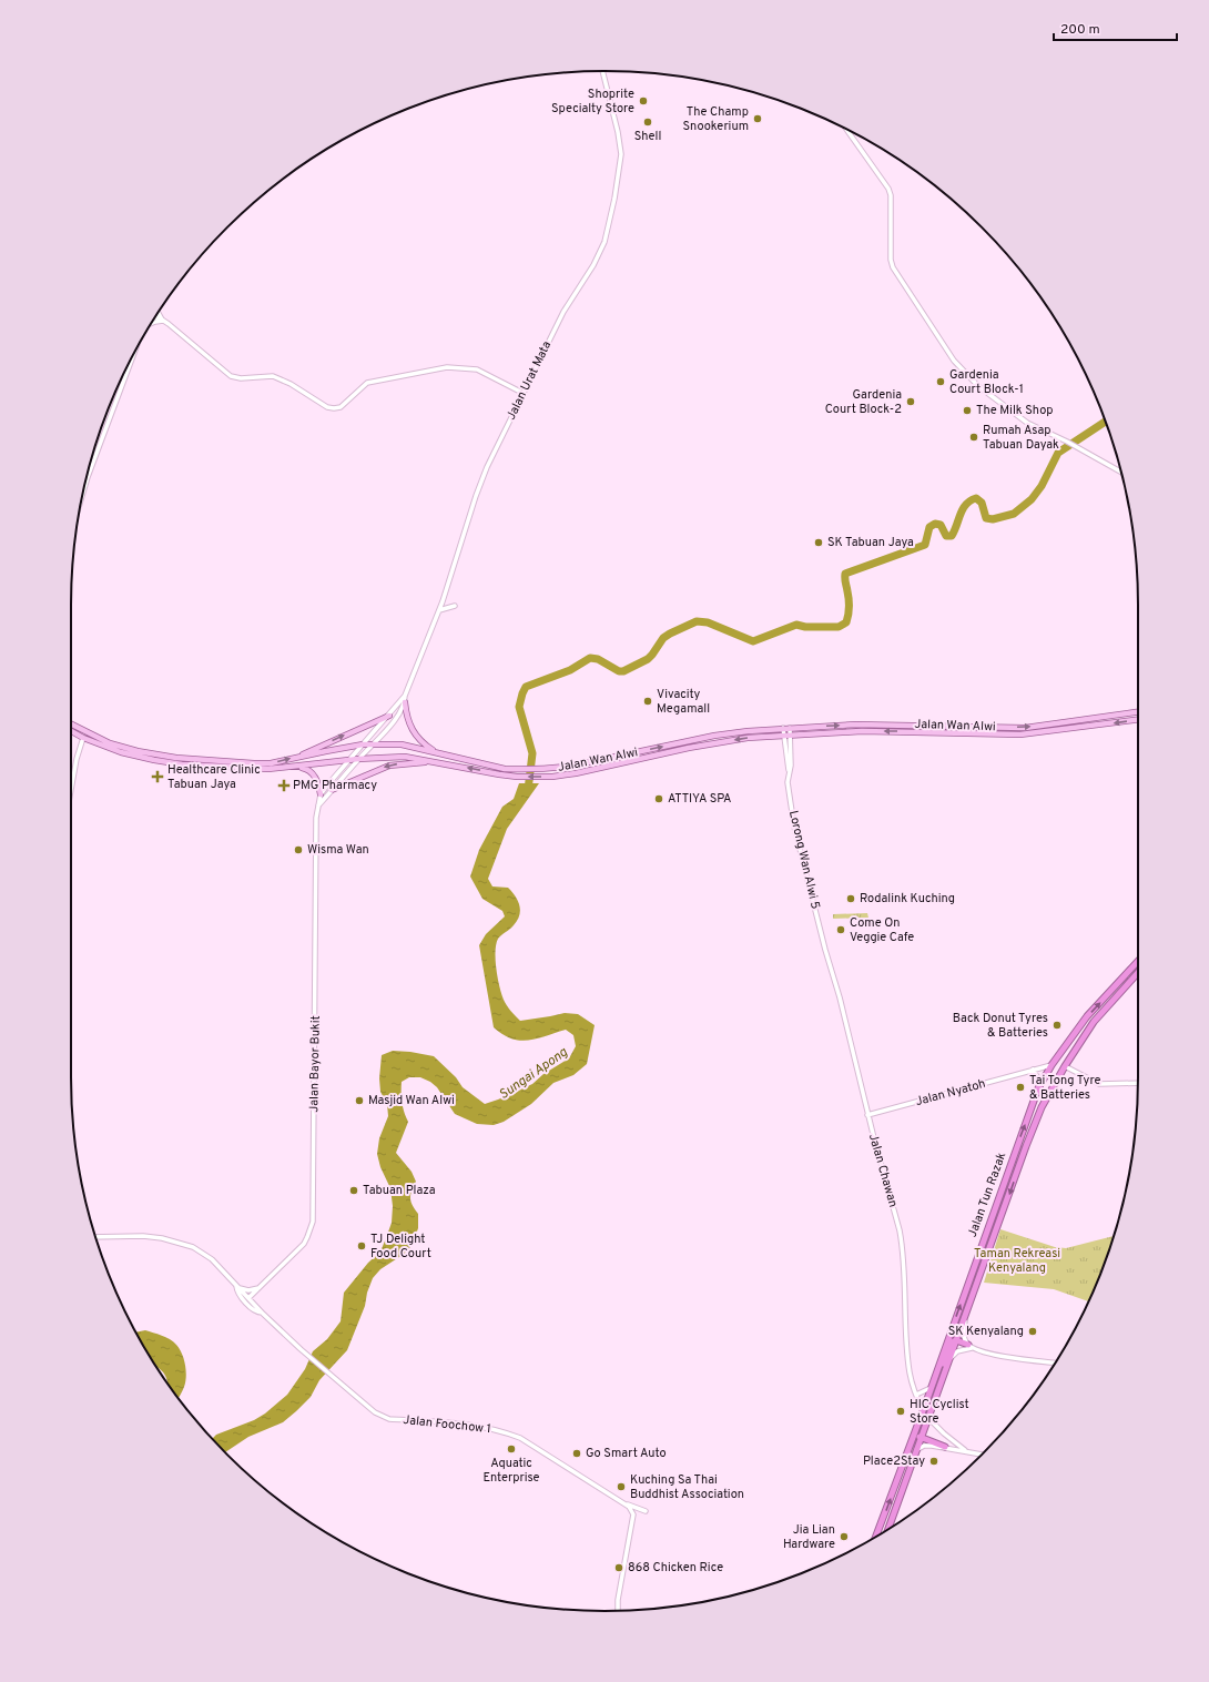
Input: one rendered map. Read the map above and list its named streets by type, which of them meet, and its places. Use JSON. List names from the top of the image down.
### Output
{
  "streets": {
    "highway": ["Jalan Tun Razak"],
    "main road": ["Jalan Wan Alwi"],
    "street": [
      "Jalan Urat Mata",
      "Lorong Wan Alwi 5",
      "Jalan Bayor Bukit",
      "Jalan Nyatoh",
      "Jalan Chawan",
      "Jalan Foochow 1"
    ]
  },
  "crossings": [
    ["Jalan Wan Alwi", "Lorong Wan Alwi 5"],
    ["Lorong Wan Alwi 5", "Jalan Chawan"],
    ["Jalan Nyatoh", "Jalan Chawan"],
    ["Jalan Nyatoh", "Jalan Tun Razak"],
    ["Jalan Chawan", "Jalan Tun Razak"]
  ],
  "water": ["Sungai Apong"],
  "parks": ["Taman Rekreasi Kenyalang"],
  "places": {
    "other": [
      "Shoprite Specialty Store",
      "The Champ Snookerium",
      "Shell",
      "Gardenia Court Block-1",
      "Gardenia Court Block-2",
      "The Milk Shop",
      "Rumah Asap Tabuan Dayak",
      "SK Tabuan Jaya",
      "Vivacity Megamall",
      "ATTIYA SPA",
      "Wisma Wan",
      "Rodalink Kuching",
      "Come On Veggie Cafe",
      "Back Donut Tyres & Batteries",
      "Tai Tong Tyre & Batteries",
      "Masjid Wan Alwi",
      "Tabuan Plaza",
      "TJ Delight Food Court",
      "SK Kenyalang",
      "HIC Cyclist Store",
      "Aquatic Enterprise",
      "Go Smart Auto",
      "Place2Stay",
      "Kuching Sa Thai Buddhist Association",
      "Jia Lian Hardware",
      "868 Chicken Rice"
    ],
    "health": ["Healthcare Clinic Tabuan Jaya", "PMG Pharmacy"]
  },
  "scale_bar": "200 m"
}
